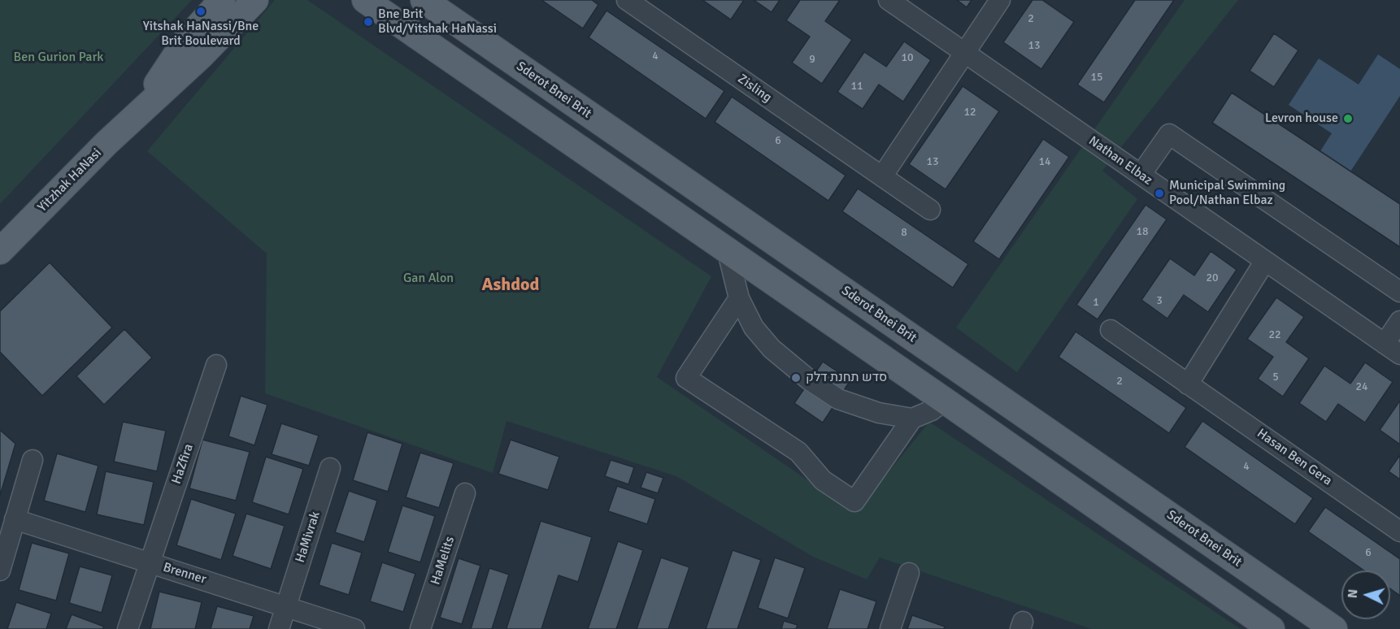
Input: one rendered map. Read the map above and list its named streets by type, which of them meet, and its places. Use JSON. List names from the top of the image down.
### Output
{
  "streets": {
    "main road": ["Sderot Bnei Brit", "Yitzhak HaNasi"],
    "street": [
      "Zisling",
      "Nathan Elbaz",
      "Hasan Ben Gera",
      "HaZfira",
      "HaMivrak",
      "HaMelits",
      "Brenner"
    ]
  },
  "crossings": [
    ["HaZfira", "Brenner"],
    ["HaMivrak", "Brenner"]
  ],
  "districts": ["Ashdod"],
  "parks": ["Ben Gurion Park", "Gan Alon"],
  "places": [
    "Yitshak HaNassi/Bne Brit Boulevard",
    "Bne Brit Blvd/Yitshak HaNassi",
    "Levron house",
    "Municipal Swimming Pool/Nathan Elbaz",
    "סדש תחנת דלק"
  ],
  "house_numbers": [
    "2",
    "13",
    "4",
    "10",
    "9",
    "15",
    "11",
    "12",
    "6",
    "13",
    "14",
    "18",
    "8",
    "20",
    "3",
    "1",
    "22",
    "5",
    "2",
    "24",
    "4",
    "6"
  ],
  "north": "left"
}
